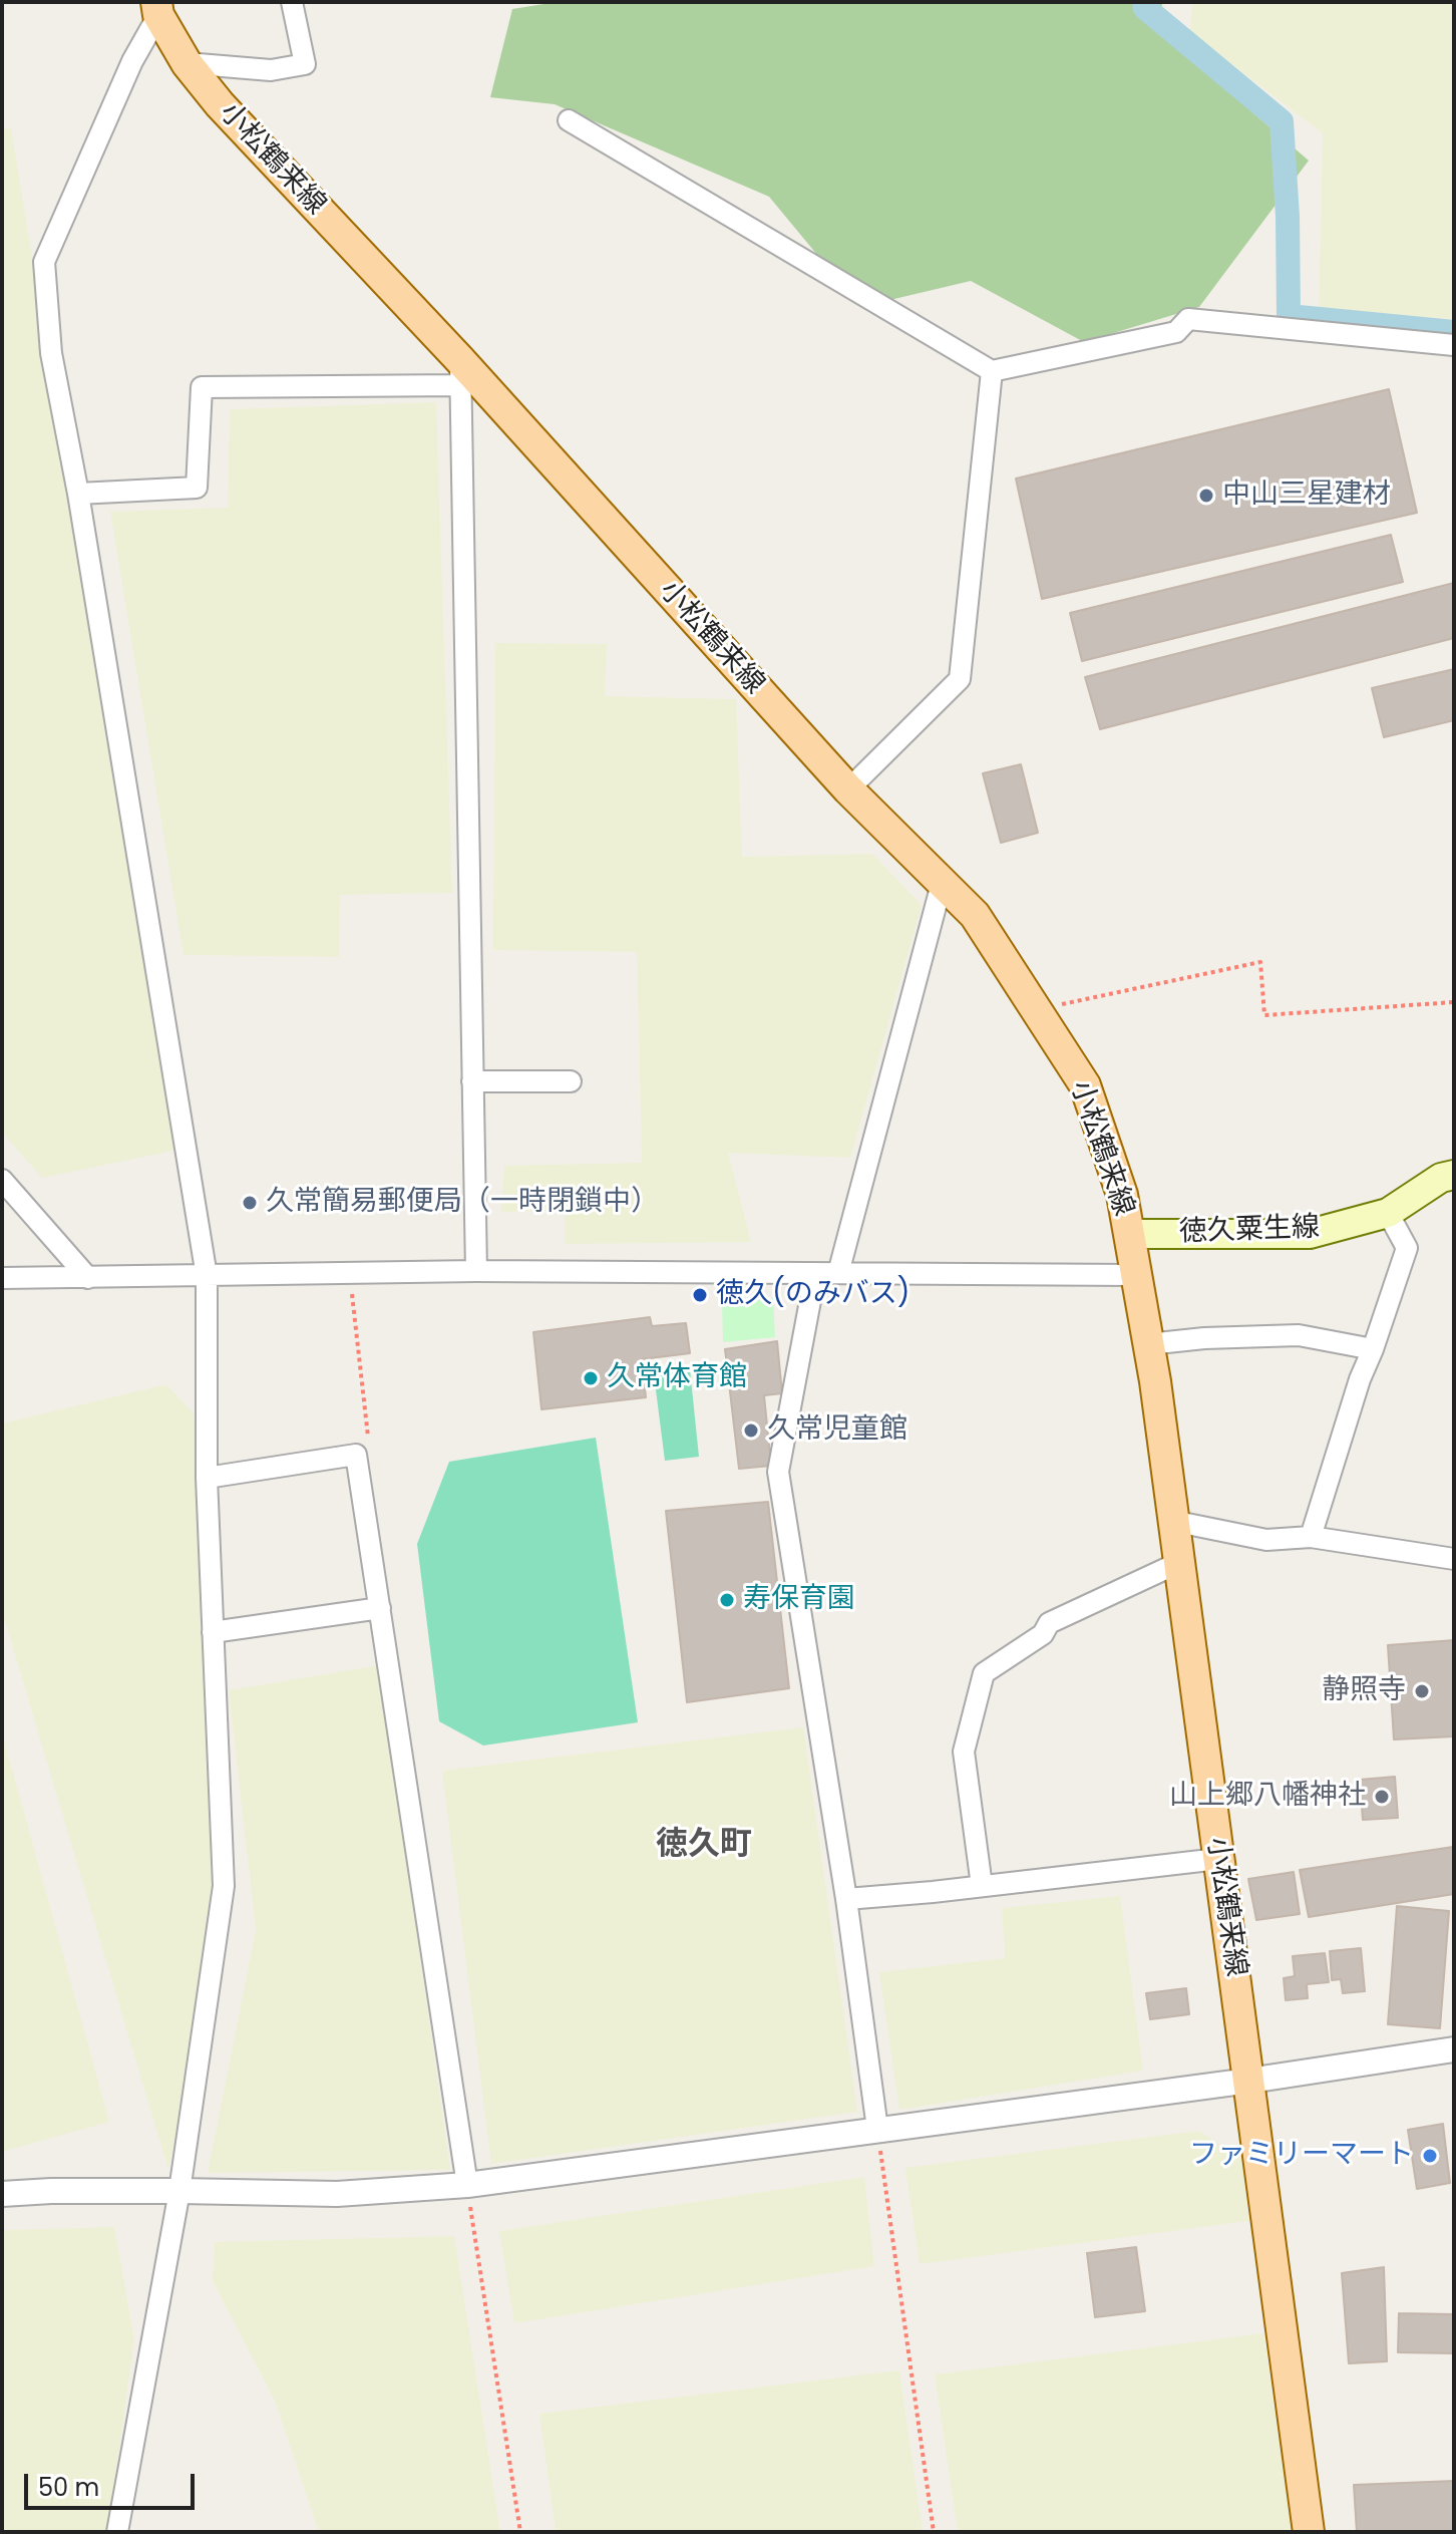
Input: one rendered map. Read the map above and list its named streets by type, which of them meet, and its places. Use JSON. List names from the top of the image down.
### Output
{
  "streets": {
    "main road": ["小松鶴来線", "徳久粟生線"]
  },
  "crossings": [
    ["小松鶴来線", "徳久粟生線"]
  ],
  "districts": ["徳久町"],
  "places": [
    "中山三星建材",
    "久常簡易郵便局（一時閉鎖中）",
    "徳久(のみバス)",
    "久常体育館",
    "久常児童館",
    "寿保育園",
    "静照寺",
    "山上郷八幡神社",
    "ファミリーマート"
  ],
  "scale_bar": "50 m"
}
